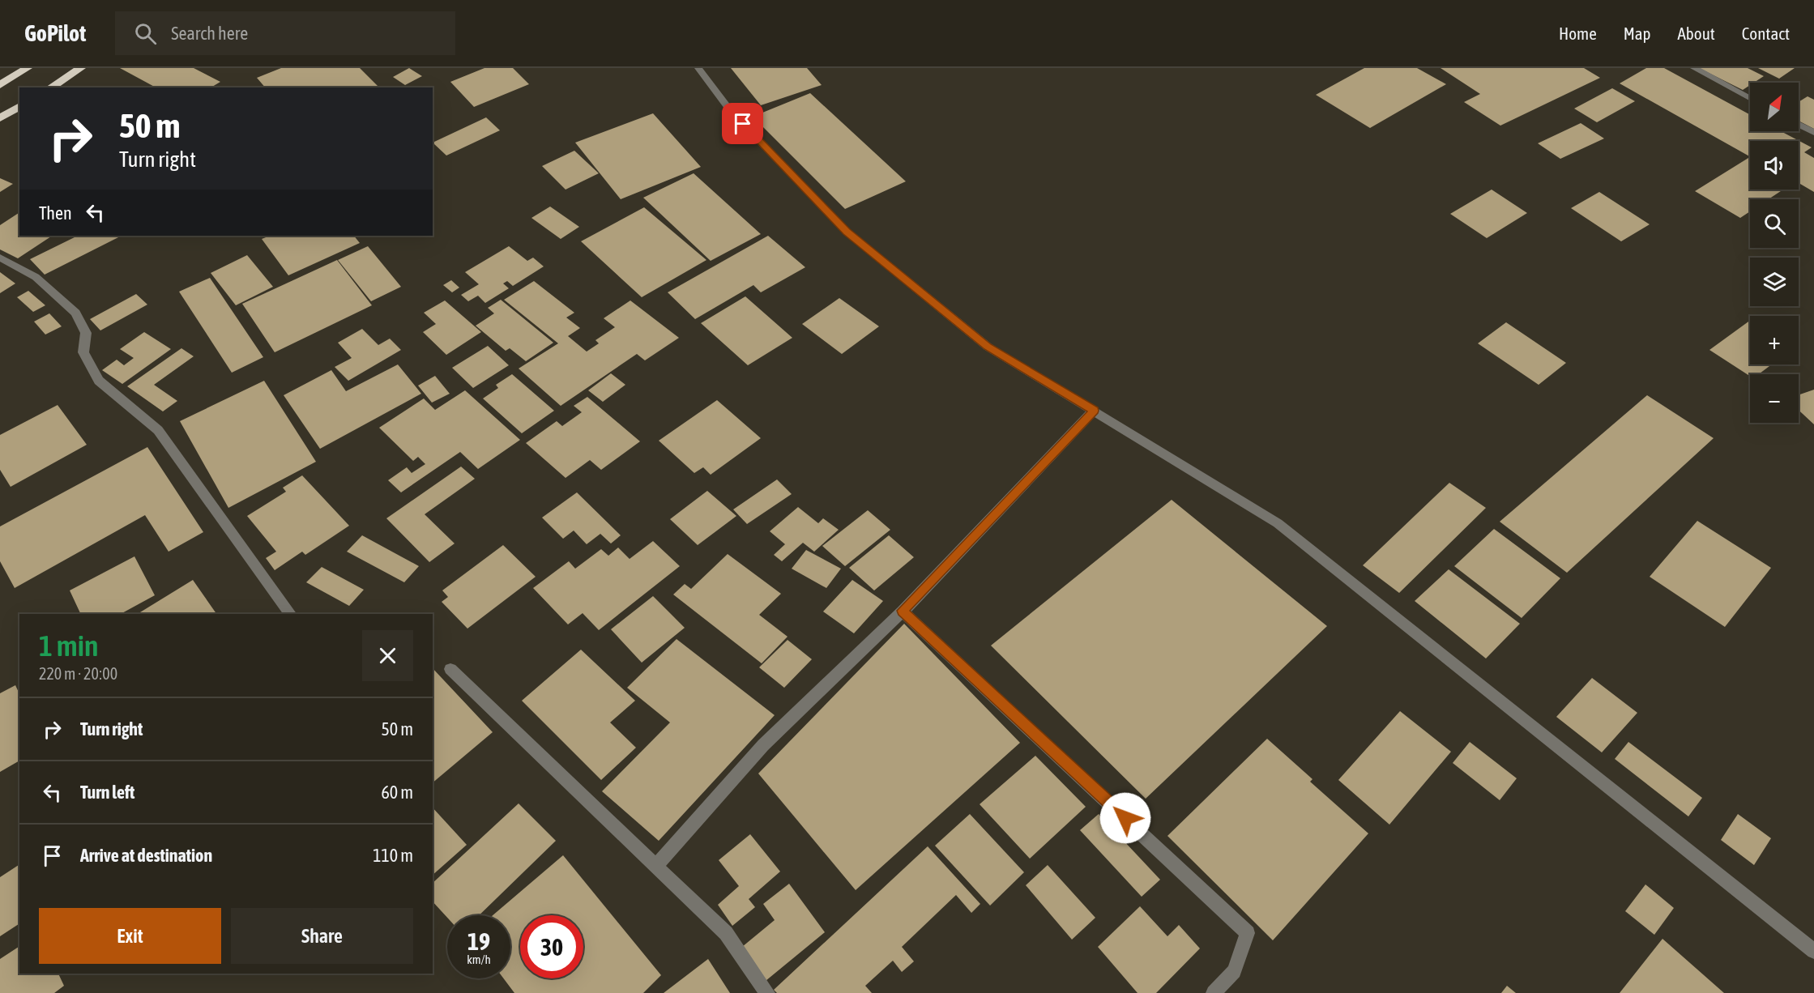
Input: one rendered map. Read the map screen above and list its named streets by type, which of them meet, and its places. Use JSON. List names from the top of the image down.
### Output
{
  "north": "top right",
  "page": {
    "header": "GoPilot",
    "search": "Search here",
    "nav": [
      "Home",
      "Map",
      "About",
      "Contact"
    ],
    "map_buttons": ["+", "−"],
    "turn": ["50 m", "Turn right"],
    "then": "Then",
    "heading": ["1 min", "220 m · 20:00"],
    "list": [
      {
        "name": "Turn right",
        "value": "50 m"
      },
      {
        "name": "Turn left",
        "value": "60 m"
      },
      {
        "name": "Arrive at destination",
        "value": "110 m"
      }
    ],
    "buttons": ["Exit", "Share"],
    "speed": "19 km/h",
    "limit": "30"
  }
}
